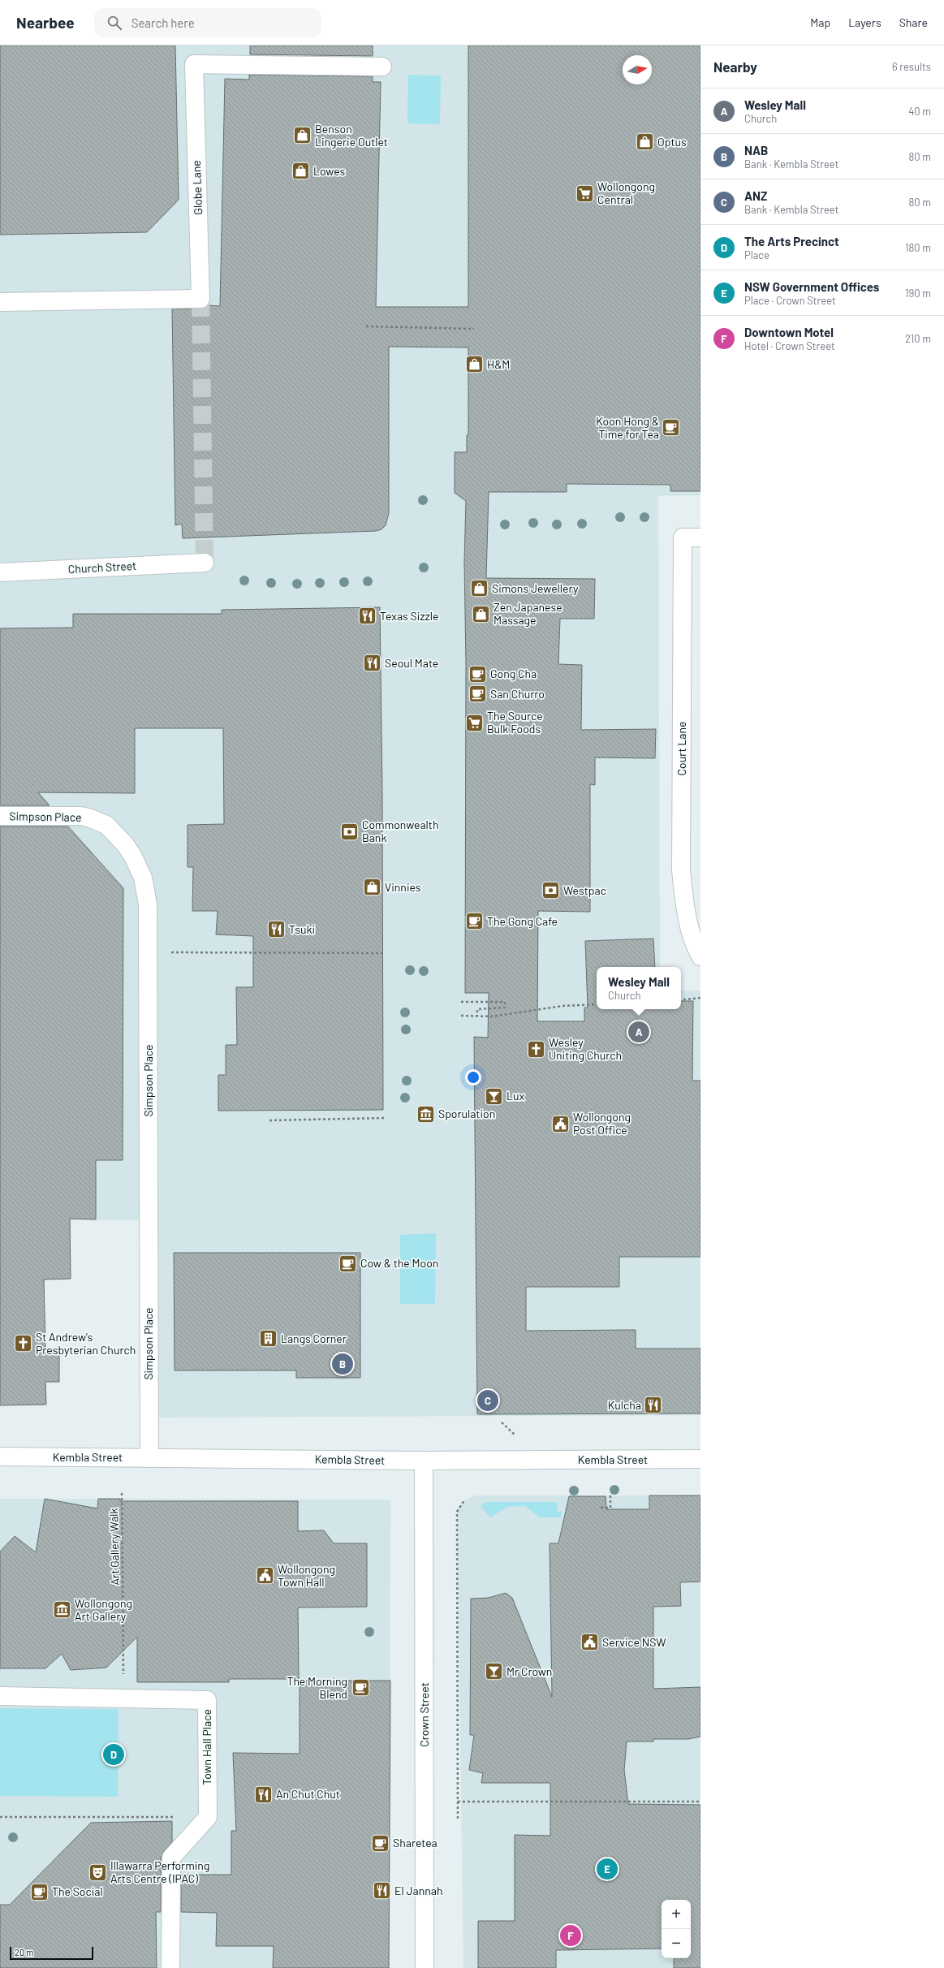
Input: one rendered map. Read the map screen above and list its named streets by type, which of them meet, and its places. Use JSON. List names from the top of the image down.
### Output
{
  "streets": {
    "main road": [
      "Globe Lane",
      "Church Street",
      "Court Lane",
      "Simpson Place",
      "Kembla Street",
      "Crown Street",
      "Town Hall Place"
    ],
    "path": ["Art Gallery Walk"]
  },
  "crossings": [
    ["Simpson Place", "Kembla Street"],
    ["Kembla Street", "Crown Street"],
    ["Art Gallery Walk", "Town Hall Place"]
  ],
  "places": {
    "shop": [
      "Benson Lingerie Outlet",
      "Optus",
      "Lowes",
      "H&M",
      "Simons Jewellery",
      "Zen Japanese Massage",
      "Vinnies"
    ],
    "supermarket": ["Wollongong Central", "The Source Bulk Foods"],
    "cafe": [
      "Koon Hong & Time for Tea",
      "Gong Cha",
      "San Churro",
      "The Gong Cafe",
      "Cow & the Moon",
      "The Morning Blend",
      "Sharetea",
      "The Social"
    ],
    "restaurant": [
      "Texas Sizzle",
      "Seoul Mate",
      "Tsuki",
      "Kulcha",
      "An Chut Chut",
      "El Jannah"
    ],
    "bank": ["Commonwealth Bank", "Westpac"],
    "church": ["Wesley Uniting Church", "St Andrew's Presbyterian Church"],
    "bar": ["Lux", "Mr Crown"],
    "museum": ["Sporulation", "Wollongong Art Gallery"],
    "public building": ["Wollongong Post Office", "Wollongong Town Hall", "Service NSW"],
    "building": ["Langs Corner"],
    "theatre": ["Illawarra Performing Arts Centre (IPAC)"]
  },
  "scale_bar": "20 m",
  "north": "right",
  "page": {
    "header": "Nearbee",
    "search": "Search here",
    "nav": ["Map", "Layers", "Share"],
    "heading": ["Nearby", "6 results"],
    "list": [
      {
        "mark": "A",
        "name": "Wesley Mall",
        "note": "Church",
        "value": "40 m"
      },
      {
        "mark": "B",
        "name": "NAB",
        "note": "Bank · Kembla Street",
        "value": "80 m"
      },
      {
        "mark": "C",
        "name": "ANZ",
        "note": "Bank · Kembla Street",
        "value": "80 m"
      },
      {
        "mark": "D",
        "name": "The Arts Precinct",
        "note": "Place",
        "value": "180 m"
      },
      {
        "mark": "E",
        "name": "NSW Government Offices",
        "note": "Place · Crown Street",
        "value": "190 m"
      },
      {
        "mark": "F",
        "name": "Downtown Motel",
        "note": "Hotel · Crown Street",
        "value": "210 m"
      }
    ],
    "popup": ["Wesley Mall", "Church"],
    "pins": [
      "A",
      "B",
      "C",
      "D",
      "E",
      "F"
    ],
    "map_buttons": ["+", "−"],
    "scale": "20 m"
  }
}
